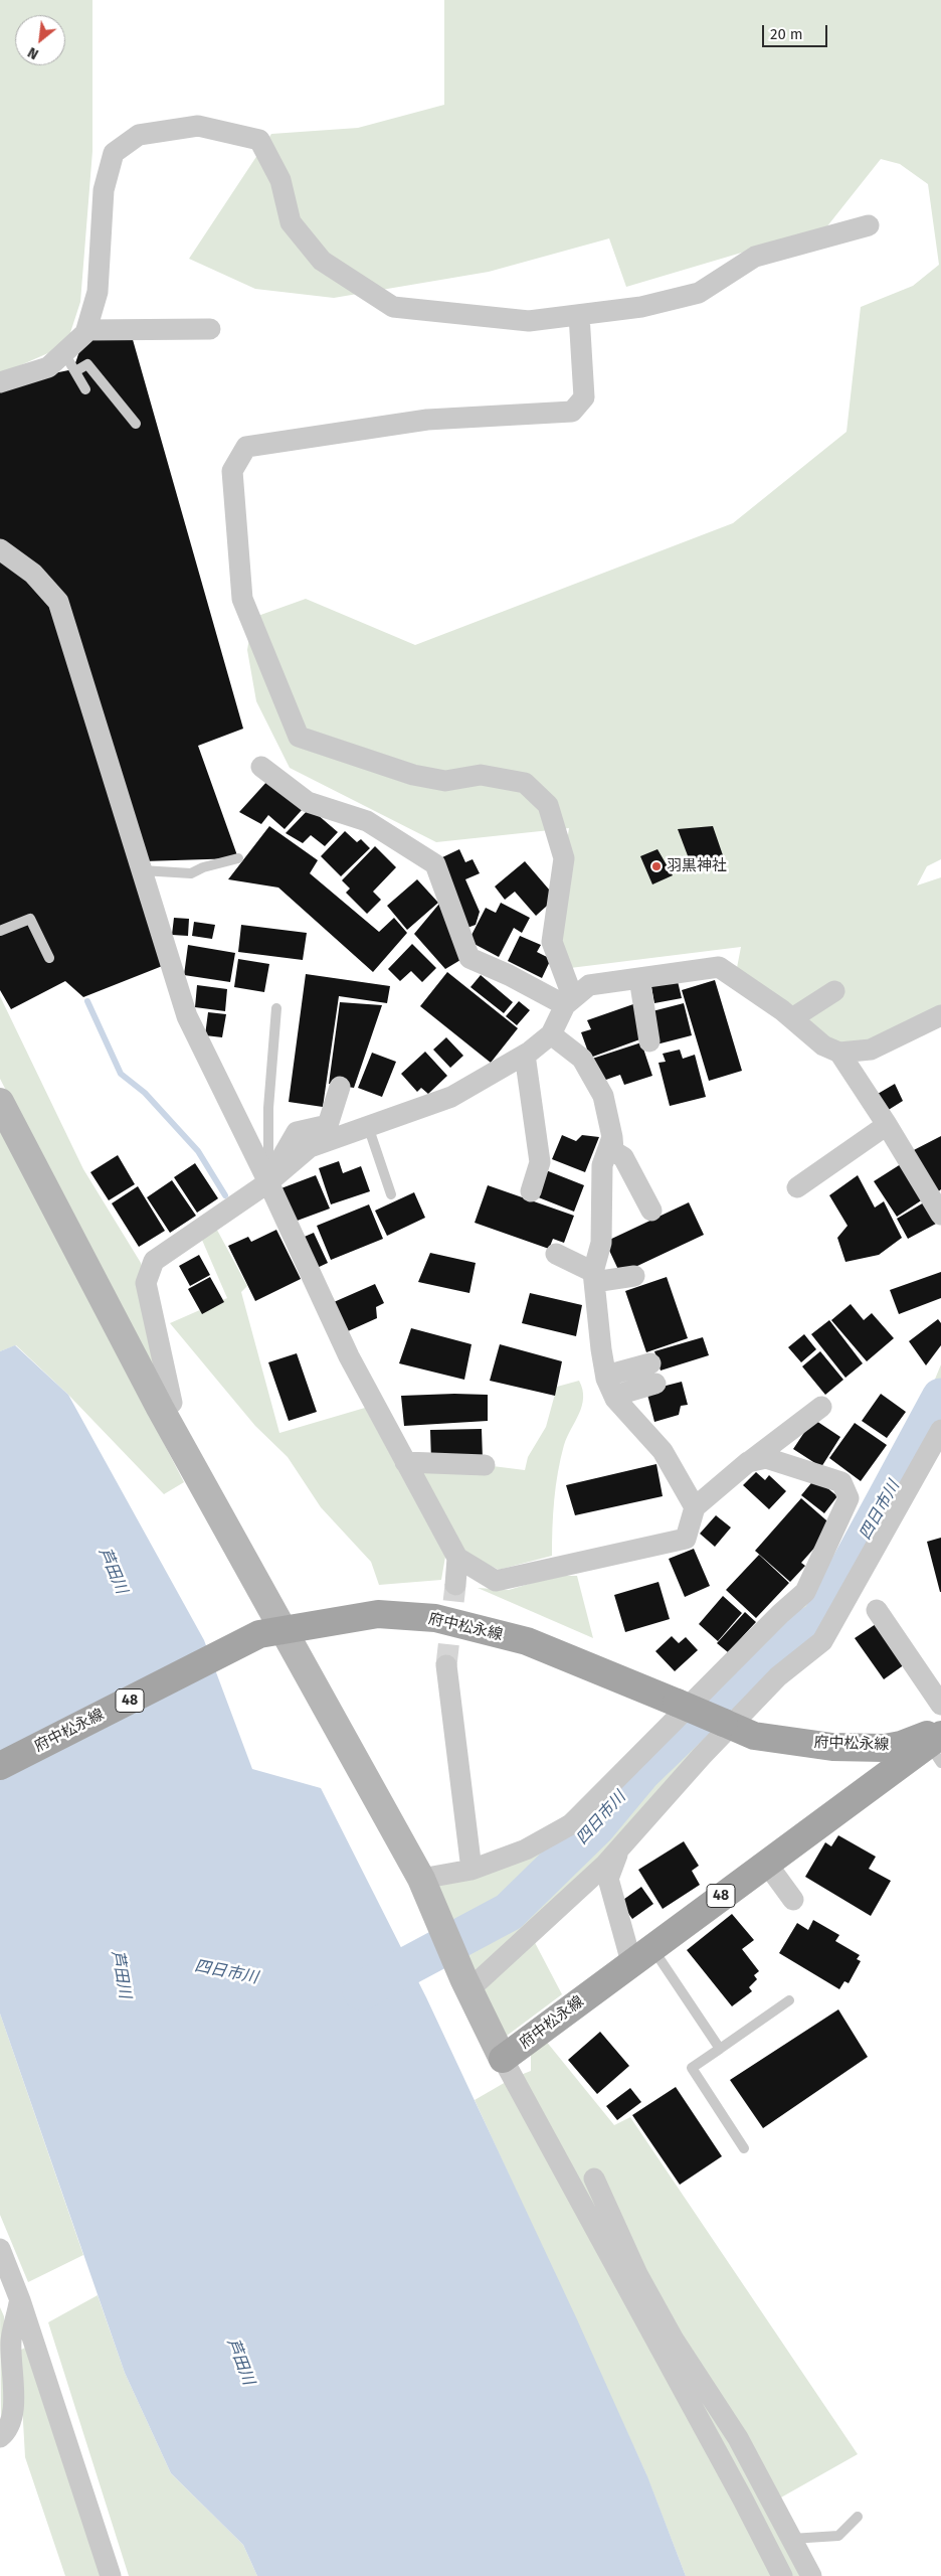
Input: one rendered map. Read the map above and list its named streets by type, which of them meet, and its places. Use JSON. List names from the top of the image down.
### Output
{
  "streets": {
    "main road": ["府中松永線", "48"]
  },
  "water": ["四日市川", "芦田川"],
  "places": ["羽黒神社"],
  "scale_bar": "20 m",
  "north": "bottom left"
}
